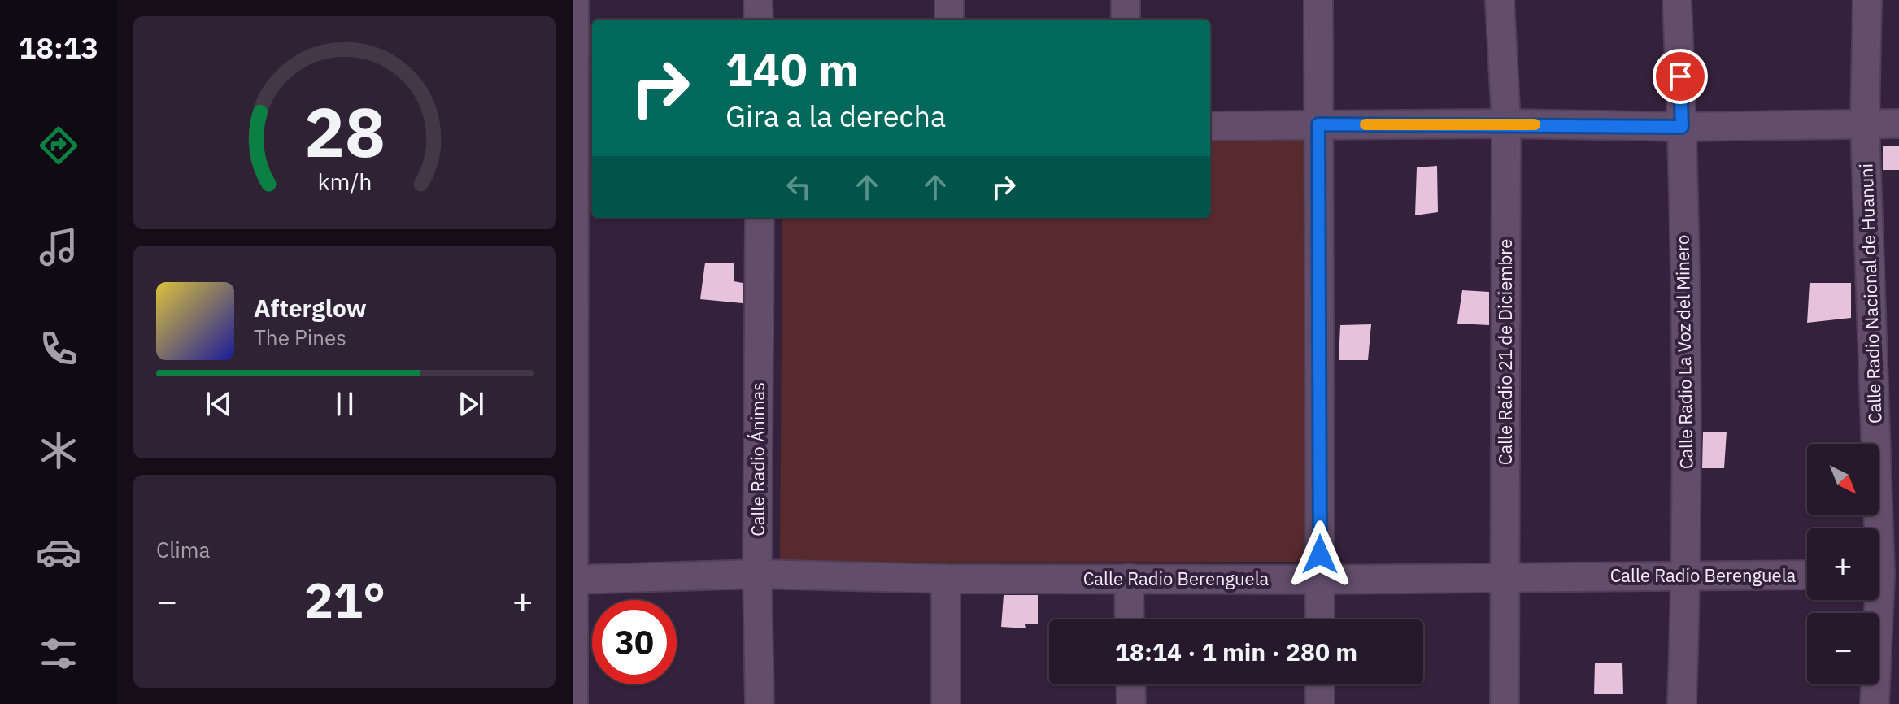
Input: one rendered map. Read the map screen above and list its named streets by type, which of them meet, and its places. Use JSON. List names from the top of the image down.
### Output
{
  "streets": {
    "street": [
      "Calle Radio Nacional de Huanuni",
      "Calle Radio 21 de Diciembre",
      "Calle Radio La Voz del Minero",
      "Calle Radio Ánimas",
      "Calle Radio Berenguela"
    ]
  },
  "crossings": [
    ["Calle Radio 21 de Diciembre", "Calle Radio Berenguela"],
    ["Calle Radio La Voz del Minero", "Calle Radio Berenguela"],
    ["Calle Radio Ánimas", "Calle Radio Berenguela"]
  ],
  "north": "bottom right",
  "page": {
    "tabs": "18:13",
    "turn": ["140 m", "Gira a la derecha"],
    "song": ["Afterglow", "The Pines"],
    "map_buttons": ["+", "−"],
    "tile": "Clima",
    "heat": ["−", "21°", "+"],
    "limit": "30",
    "trip": "18:14 · 1 min · 280 m",
    "gauge": ["28", "km/h"]
  }
}
